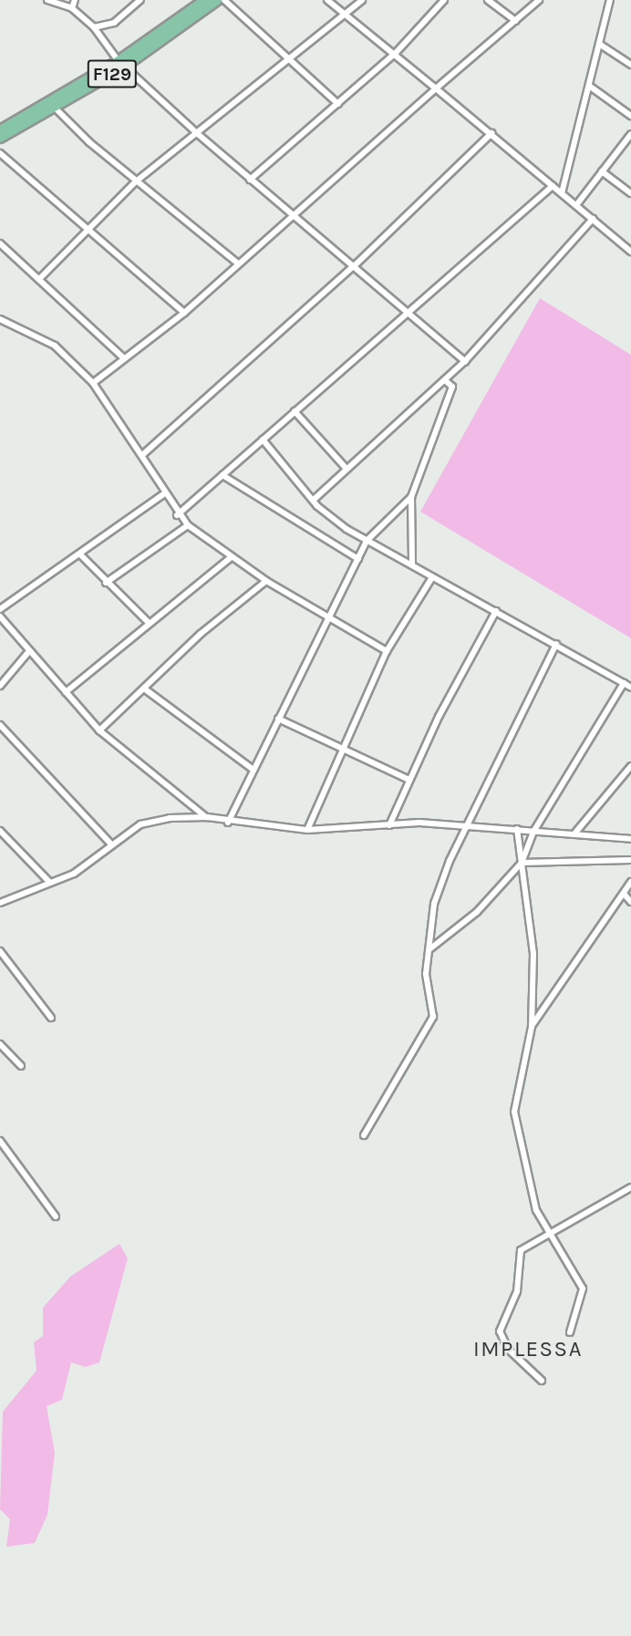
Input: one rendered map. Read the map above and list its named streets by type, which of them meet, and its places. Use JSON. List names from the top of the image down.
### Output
{
  "streets": {
    "main road": ["F129"]
  },
  "districts": ["IMPLESSA"]
}
